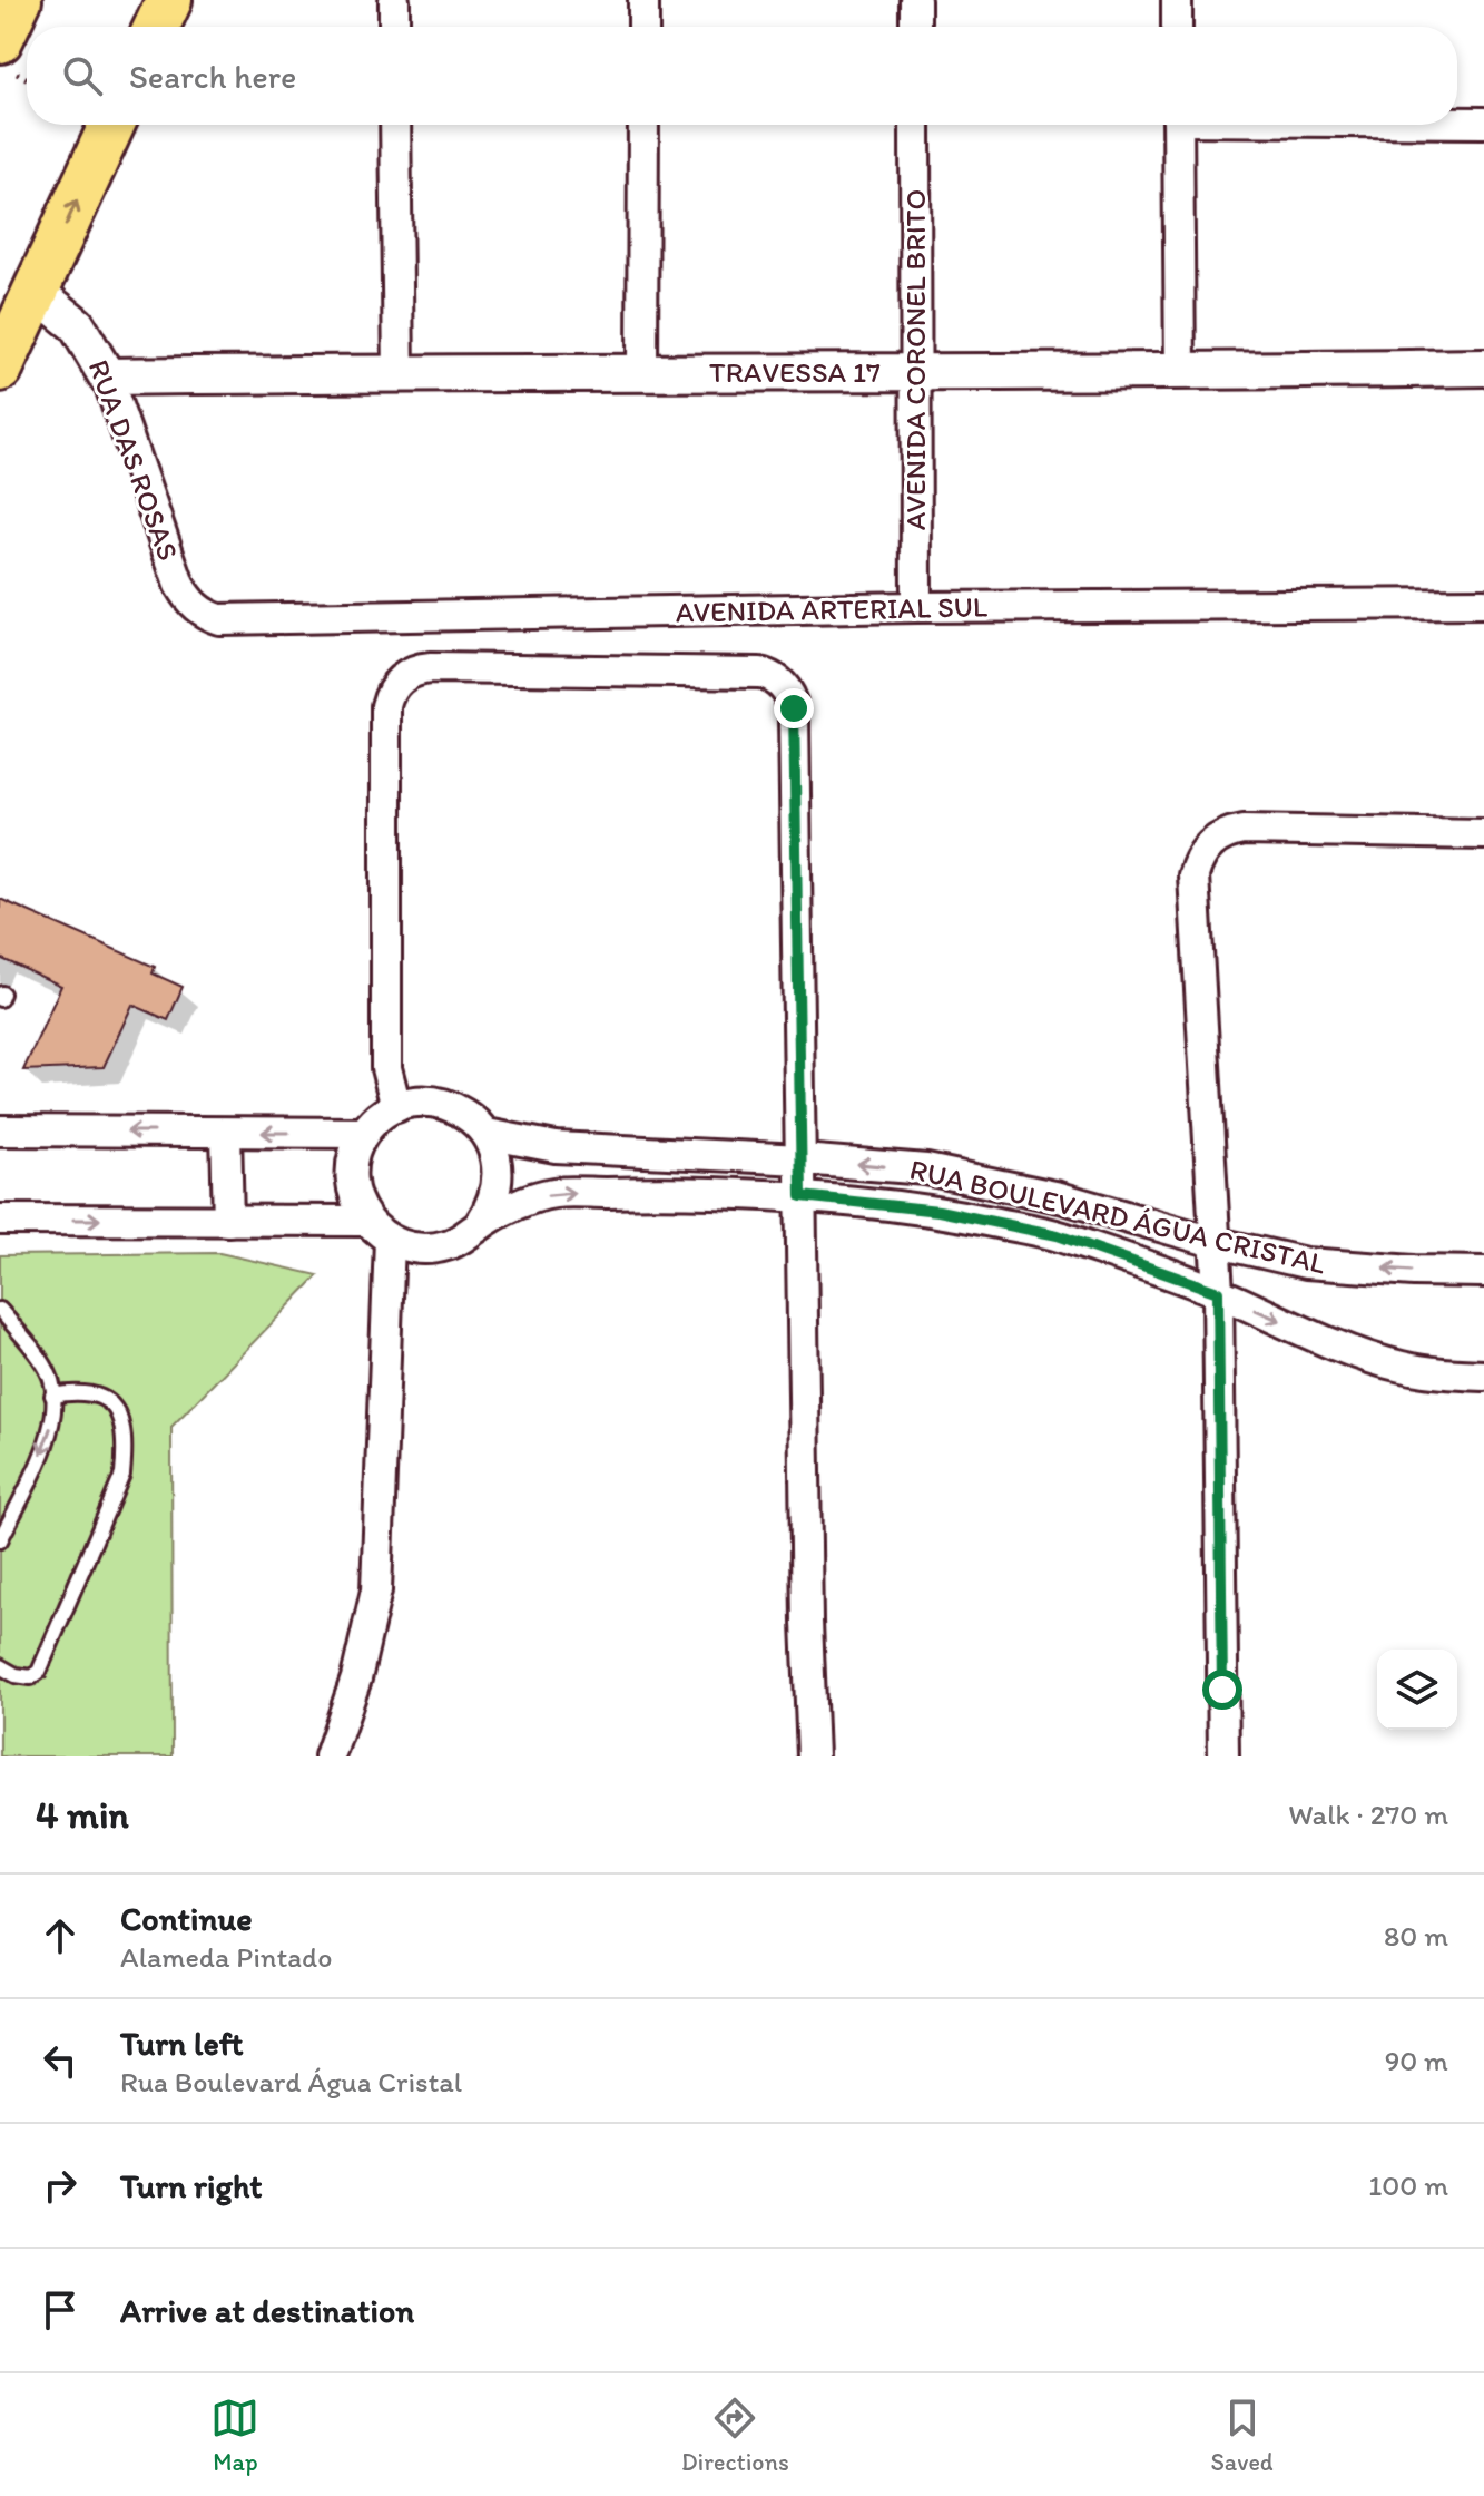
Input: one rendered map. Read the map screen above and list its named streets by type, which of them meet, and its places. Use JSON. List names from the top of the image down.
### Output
{
  "streets": {
    "street": [
      "AVENIDA CORONEL BRITO",
      "TRAVESSA 17",
      "RUA DAS ROSAS",
      "AVENIDA ARTERIAL SUL",
      "RUA BOULEVARD ÁGUA CRISTAL"
    ]
  },
  "crossings": [
    ["AVENIDA CORONEL BRITO", "TRAVESSA 17"],
    ["AVENIDA CORONEL BRITO", "AVENIDA ARTERIAL SUL"],
    ["TRAVESSA 17", "RUA DAS ROSAS"],
    ["RUA DAS ROSAS", "AVENIDA ARTERIAL SUL"]
  ],
  "page": {
    "search": "Search here",
    "heading": ["4 min", "Walk · 270 m"],
    "list": [
      ["Continue", "Alameda Pintado", "80 m"],
      ["Turn left", "Rua Boulevard Água Cristal", "90 m"],
      ["Turn right", "100 m"],
      "Arrive at destination"
    ],
    "nav": ["Map", "Directions", "Saved"]
  }
}
